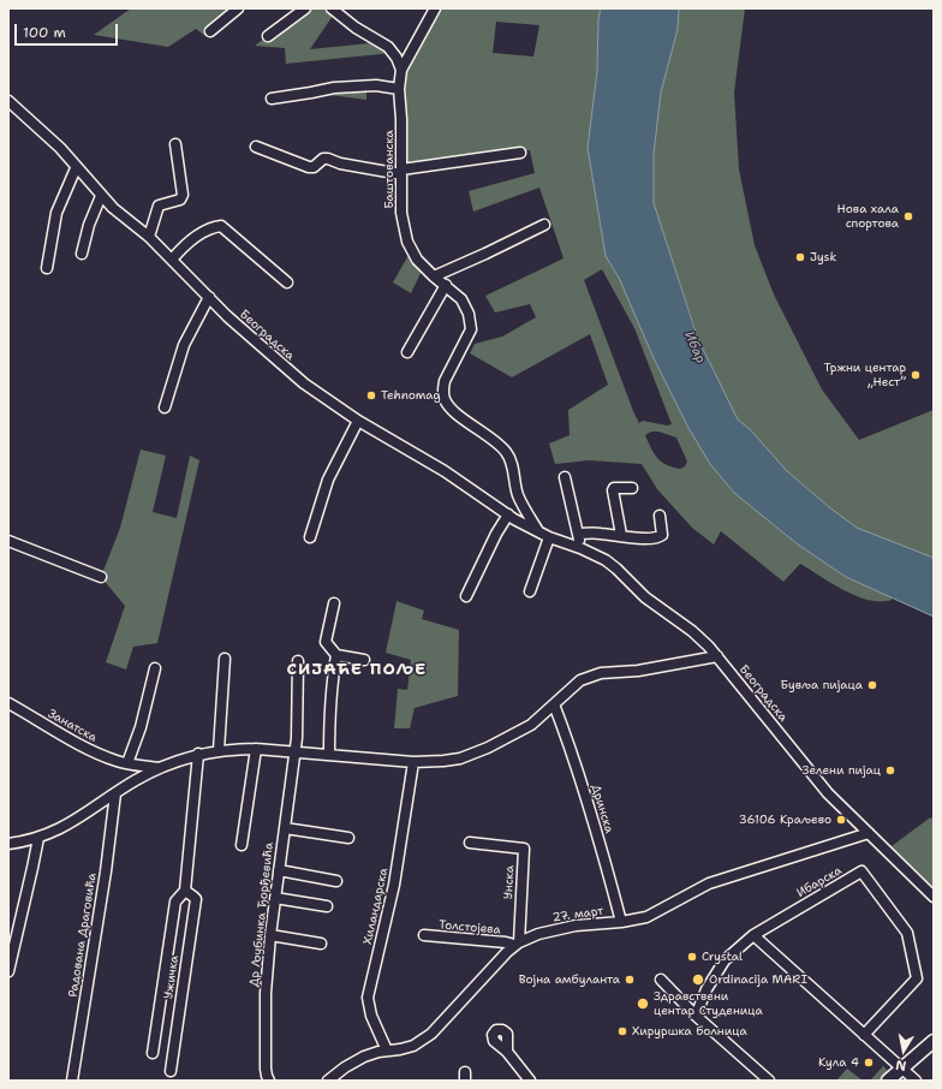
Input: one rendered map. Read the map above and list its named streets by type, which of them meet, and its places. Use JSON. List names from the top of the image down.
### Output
{
  "streets": {
    "street": [
      "Баштованска",
      "Београдска",
      "Занатска",
      "Дринска",
      "Унска",
      "Ибарска",
      "Хиландарска",
      "Др Љубинка Ђорђевића",
      "27. март",
      "Толстојева",
      "Радована Драговића",
      "Ужичка"
    ]
  },
  "crossings": [
    ["Баштованска", "Београдска"],
    ["Београдска", "27. март"],
    ["Дринска", "27. март"],
    ["Унска", "27. март"],
    ["Унска", "Толстојева"],
    ["Хиландарска", "27. март"],
    ["27. март", "Толстојева"]
  ],
  "districts": ["СИЈАЋЕ ПОЉЕ"],
  "water": ["Ибар"],
  "places": [
    "Нова хала спортова",
    "Jysk",
    "Тржни центар „Нест”",
    "Tehnomag",
    "Бувља пијаца",
    "Зелени пијац",
    "36106 Краљево",
    "Crystal",
    "Војна амбуланта",
    "Ordinacija MARI",
    "Здравствени центар Студеница",
    "Хируршка болница",
    "Кула 4"
  ],
  "scale_bar": "100 m",
  "north": "bottom"
}
